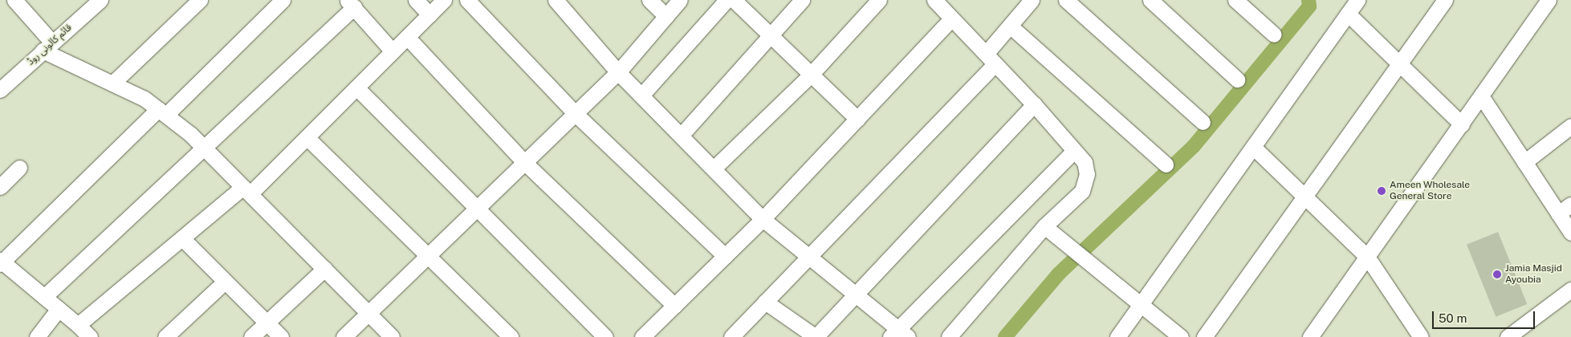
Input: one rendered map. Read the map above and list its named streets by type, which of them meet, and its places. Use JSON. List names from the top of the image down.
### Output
{
  "streets": {
    "street": ["قائم کالونی روڈ"]
  },
  "places": ["Ameen Wholesale General Store", "Jamia Masjid Ayoubia"],
  "scale_bar": "50 m"
}
